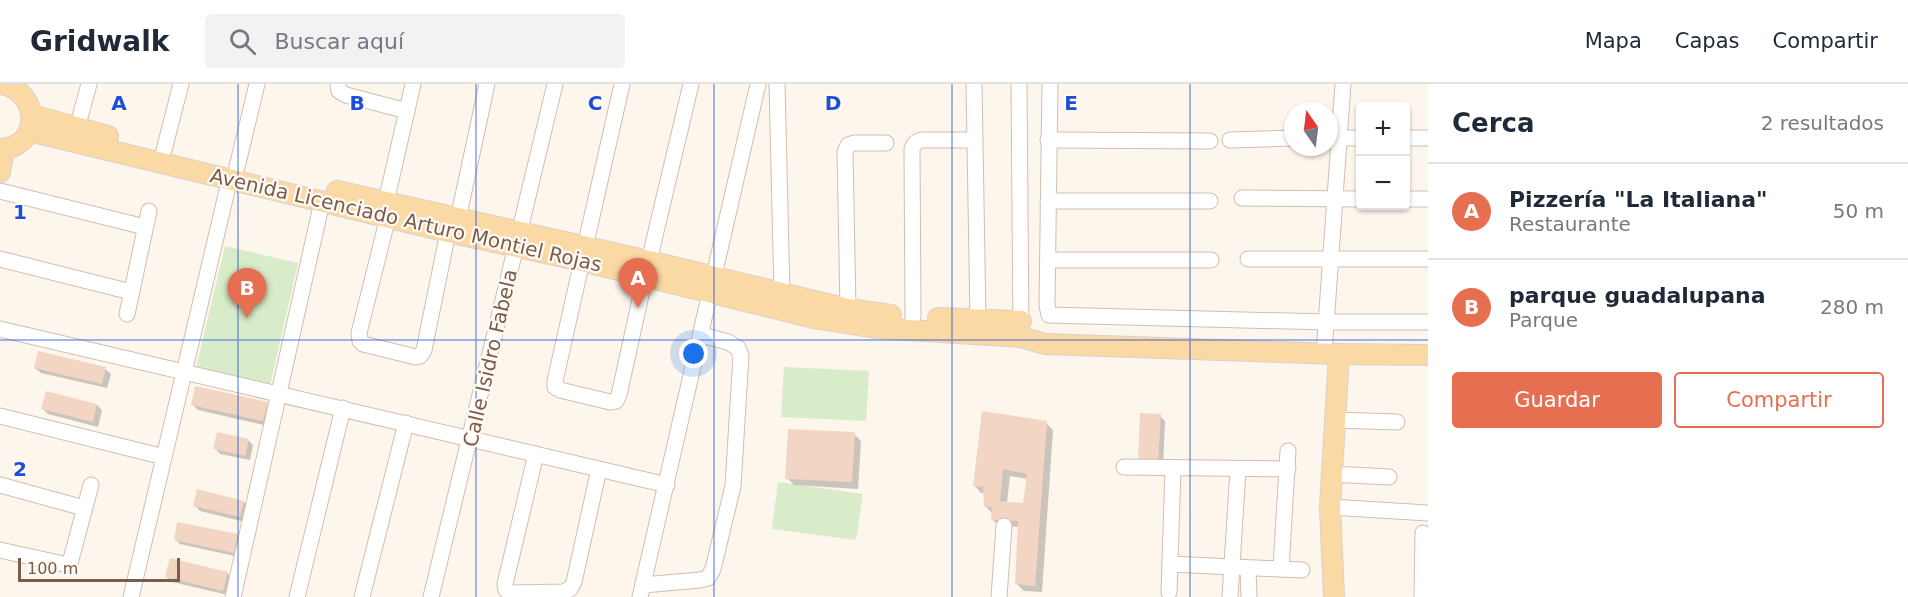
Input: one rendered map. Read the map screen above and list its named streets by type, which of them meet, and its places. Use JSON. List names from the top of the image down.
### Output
{
  "streets": {
    "main road": ["Avenida Licenciado Arturo Montiel Rojas"],
    "street": ["Calle Isidro Fabela"]
  },
  "crossings": [
    ["Avenida Licenciado Arturo Montiel Rojas", "Calle Isidro Fabela"]
  ],
  "scale_bar": "100 m",
  "north": "top",
  "page": {
    "header": "Gridwalk",
    "search": "Buscar aquí",
    "nav": ["Mapa", "Capas", "Compartir"],
    "heading": ["Cerca", "2 resultados"],
    "map_buttons": ["+", "−"],
    "list": [
      {
        "mark": "A",
        "name": "Pizzería \"La Italiana\"",
        "note": "Restaurante",
        "value": "50 m"
      },
      {
        "mark": "B",
        "name": "parque guadalupana",
        "note": "Parque",
        "value": "280 m"
      }
    ],
    "pins": ["A", "B"],
    "buttons": ["Guardar", "Compartir"],
    "scale": "100 m"
  },
  "grid": {
    "columns": [
      "A",
      "B",
      "C",
      "D",
      "E"
    ],
    "rows": ["1", "2"]
  }
}
